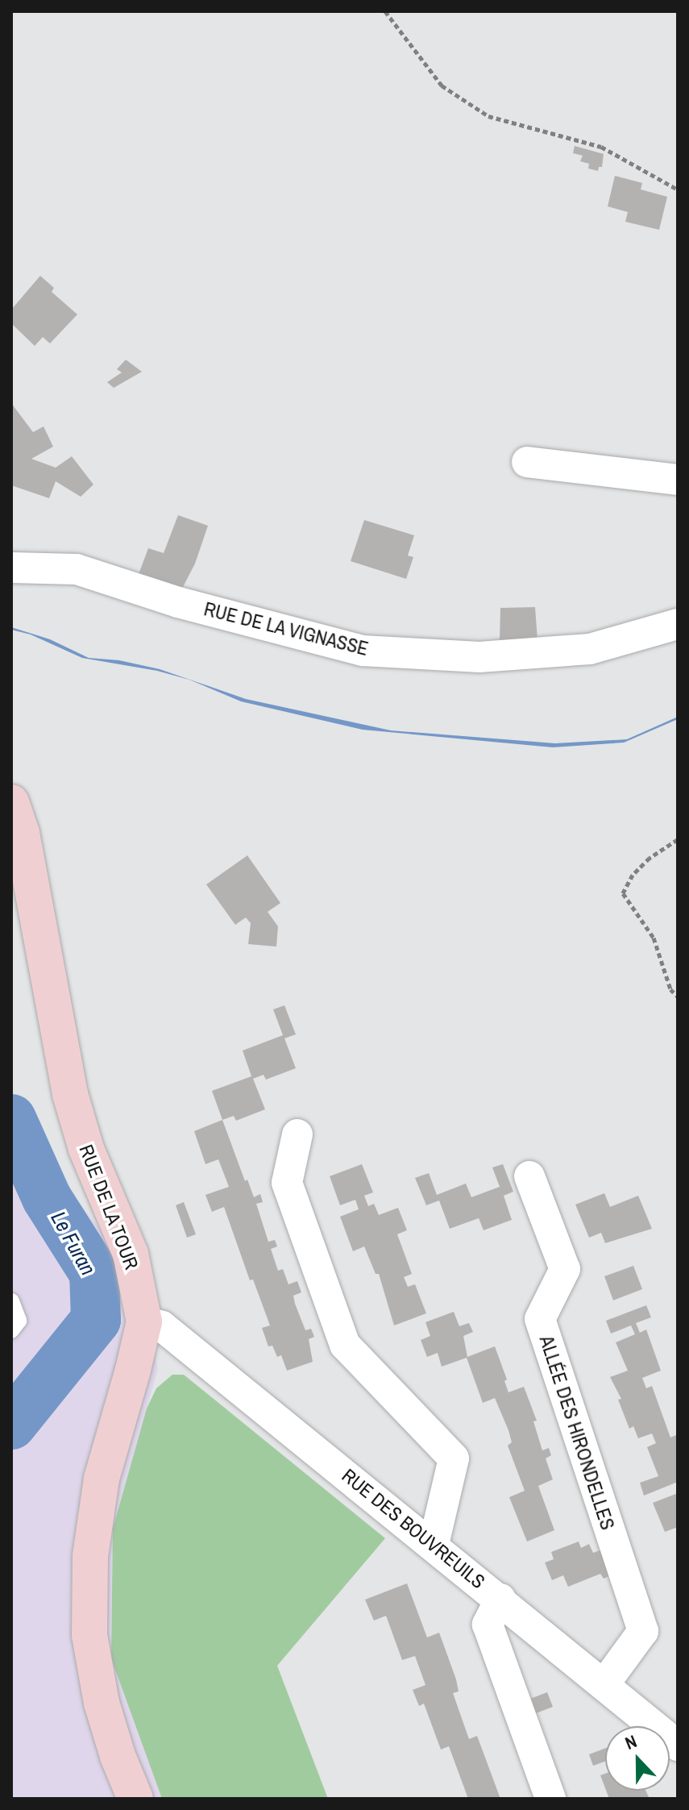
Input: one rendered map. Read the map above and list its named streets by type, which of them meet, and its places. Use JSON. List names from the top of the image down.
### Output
{
  "streets": {
    "street": [
      "RUE DE LA VIGNASSE",
      "RUE DE LA TOUR",
      "ALLÉE DES HIRONDELLES",
      "RUE DES BOUVREUILS"
    ]
  },
  "crossings": [
    ["RUE DE LA TOUR", "RUE DES BOUVREUILS"],
    ["ALLÉE DES HIRONDELLES", "RUE DES BOUVREUILS"]
  ],
  "water": ["Le Furan"],
  "north": "top"
}
